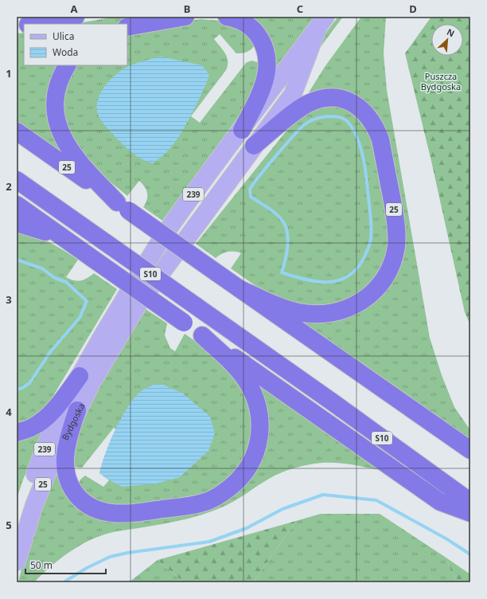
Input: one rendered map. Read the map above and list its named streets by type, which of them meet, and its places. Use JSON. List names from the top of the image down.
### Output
{
  "streets": {
    "highway": ["25", "S10"],
    "main road": ["239", "Bydgoska"]
  },
  "crossings": [
    ["25", "239"],
    ["25", "Bydgoska"],
    ["239", "Bydgoska"]
  ],
  "parks": ["Puszcza Bydgoska"],
  "legend": ["Ulica", "Woda"],
  "scale_bar": "50 m",
  "north": "top right",
  "grid": {
    "columns": [
      "A",
      "B",
      "C",
      "D"
    ],
    "rows": [
      "1",
      "2",
      "3",
      "4",
      "5"
    ]
  }
}
